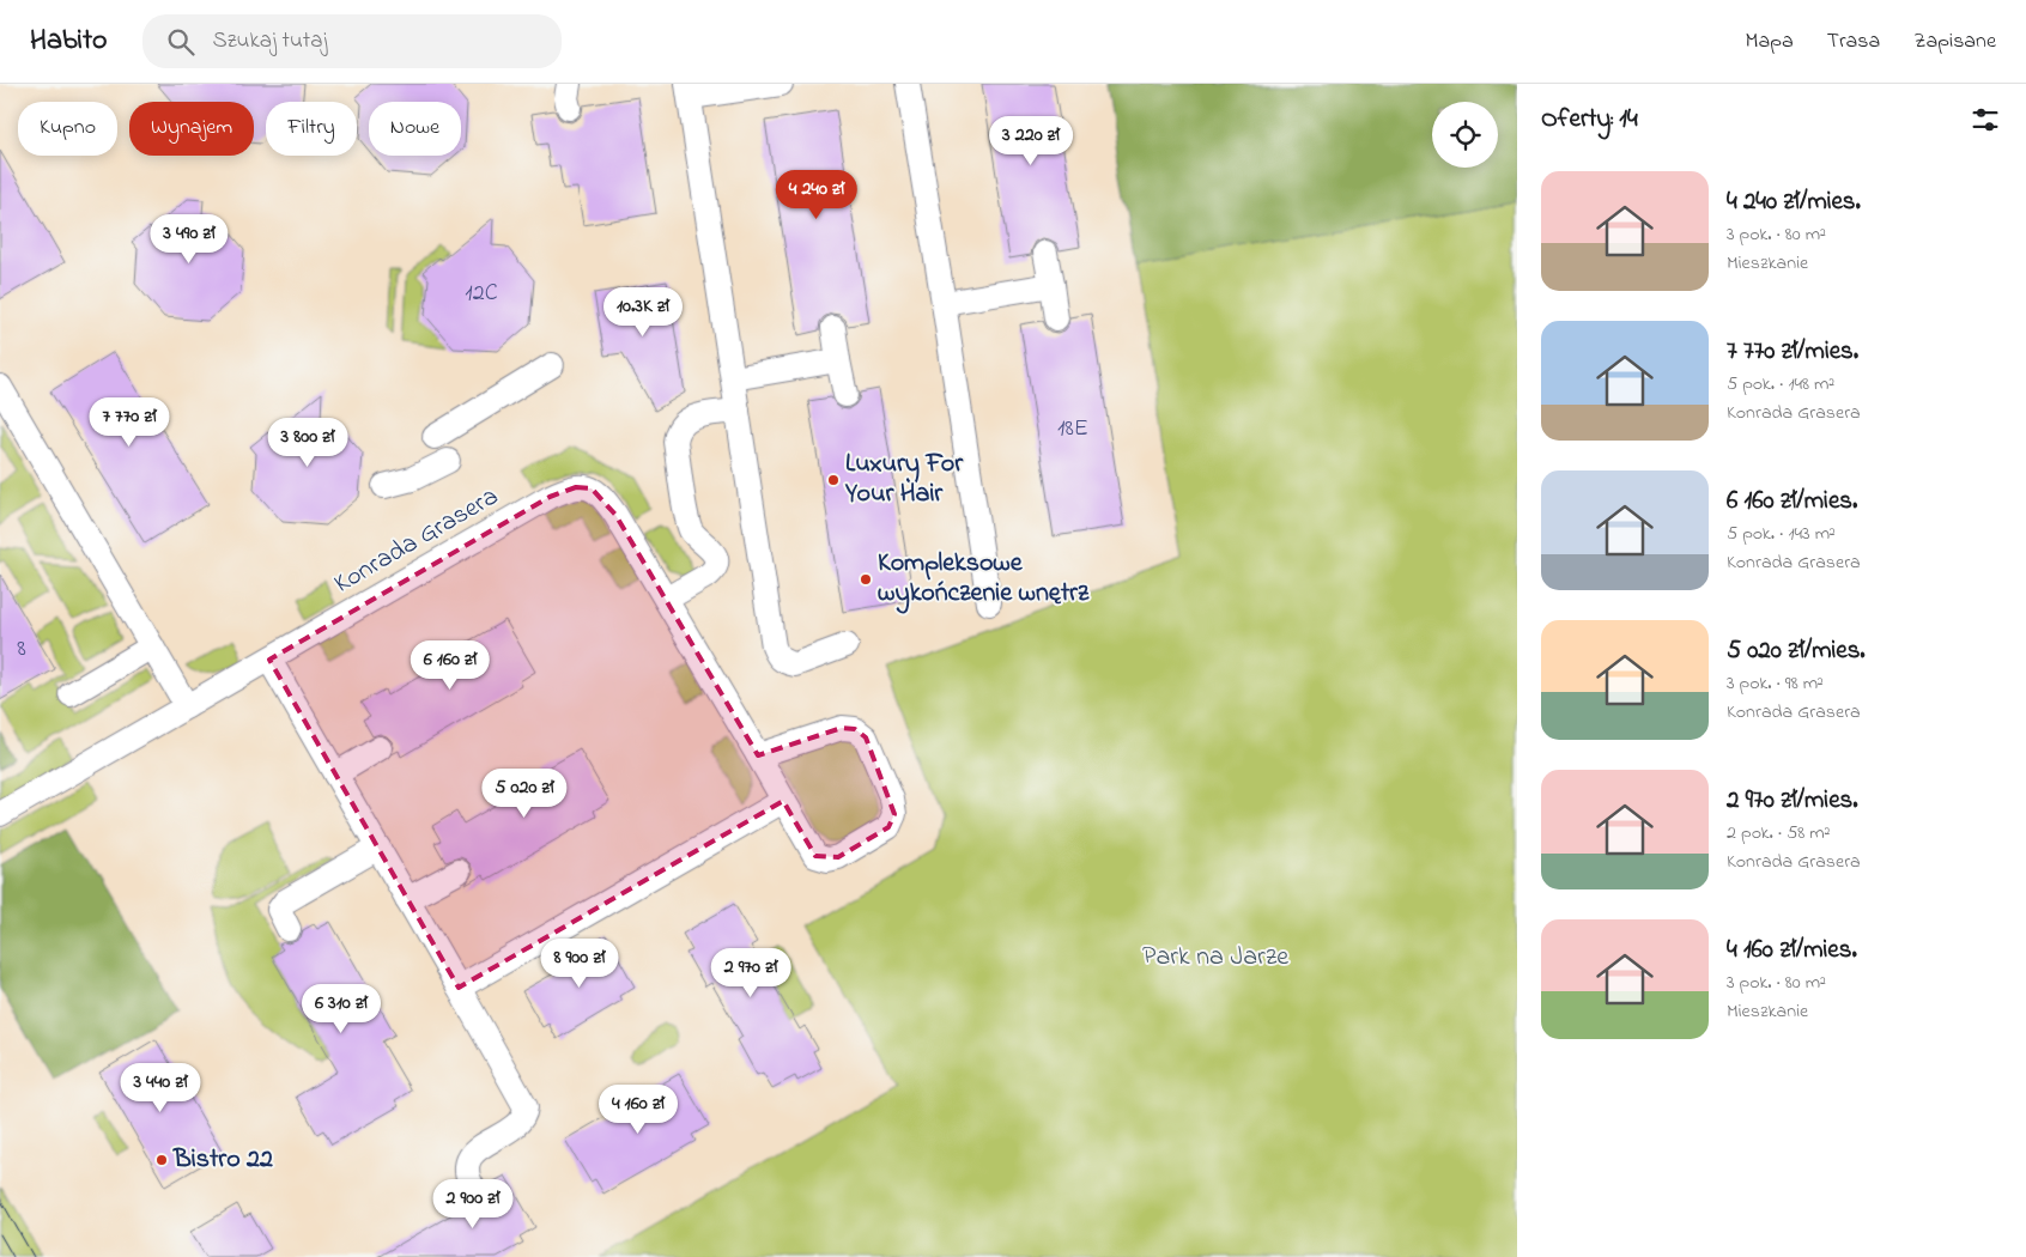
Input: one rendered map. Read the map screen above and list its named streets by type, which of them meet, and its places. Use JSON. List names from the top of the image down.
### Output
{
  "streets": {
    "street": ["Konrada Grasera"]
  },
  "parks": ["Park na Jarze"],
  "places": ["Luxury For Your Hair", "Kompleksowe wykończenie wnętrz", "Bistro 22"],
  "house_numbers": ["12C", "18E", "8"],
  "page": {
    "header": "Habito",
    "search": "Szukaj tutaj",
    "nav": ["Mapa", "Trasa", "Zapisane"],
    "heading": "Oferty: 14",
    "chip": [
      "Kupno",
      "Wynajem",
      "Filtry",
      "Nowe"
    ],
    "price": [
      "3 220 zł",
      "4 240 zł",
      "3 490 zł",
      "10.3K zł",
      "7 770 zł",
      "3 800 zł",
      "6 160 zł",
      "5 020 zł",
      "8 900 zł",
      "2 970 zł",
      "6 310 zł",
      "3 440 zł",
      "4 160 zł",
      "2 900 zł"
    ],
    "list": [
      {
        "name": "4 240 zł/mies.",
        "note": "3 pok. · 80 m² · Mieszkanie"
      },
      {
        "name": "7 770 zł/mies.",
        "note": "5 pok. · 148 m² · Konrada Grasera"
      },
      {
        "name": "6 160 zł/mies.",
        "note": "5 pok. · 143 m² · Konrada Grasera"
      },
      {
        "name": "5 020 zł/mies.",
        "note": "3 pok. · 98 m² · Konrada Grasera"
      },
      {
        "name": "2 970 zł/mies.",
        "note": "2 pok. · 58 m² · Konrada Grasera"
      },
      {
        "name": "4 160 zł/mies.",
        "note": "3 pok. · 80 m² · Mieszkanie"
      }
    ]
  }
}
